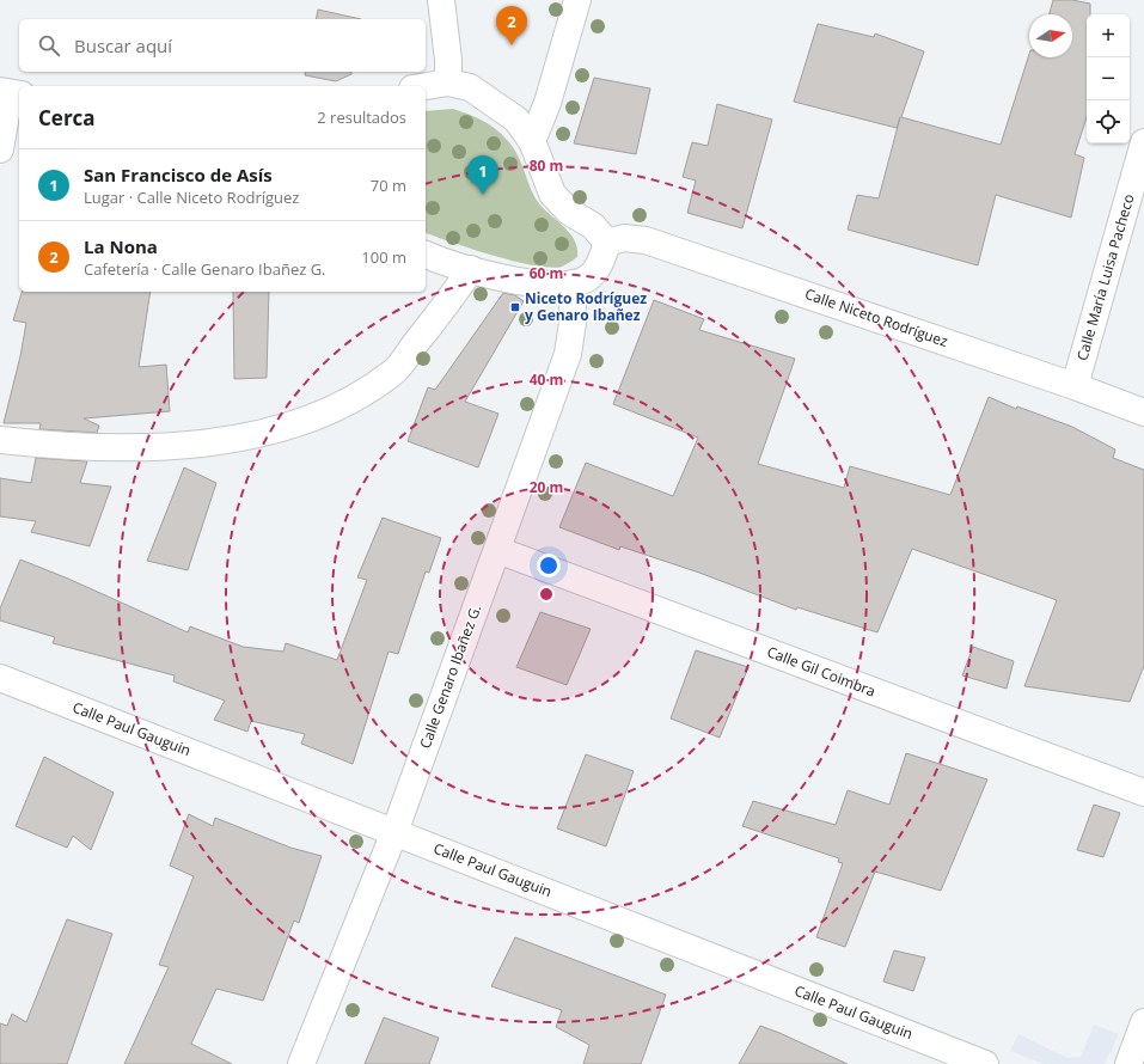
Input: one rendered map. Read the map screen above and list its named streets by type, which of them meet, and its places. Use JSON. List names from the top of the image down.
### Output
{
  "streets": {
    "street": [
      "Calle María Luisa Pacheco",
      "Calle Niceto Rodríguez",
      "Calle Gil Coimbra",
      "Calle Genaro Ibañez G.",
      "Calle Paul Gauguin"
    ]
  },
  "crossings": [
    ["Calle María Luisa Pacheco", "Calle Niceto Rodríguez"],
    ["Calle Gil Coimbra", "Calle Genaro Ibañez G."],
    ["Calle Genaro Ibañez G.", "Calle Paul Gauguin"]
  ],
  "places": {
    "transit": ["Niceto Rodríguez y Genaro Ibañez"]
  },
  "north": "right",
  "page": {
    "pins": ["2", "1"],
    "map_buttons": ["+", "−"],
    "search": "Buscar aquí",
    "heading": ["Cerca", "2 resultados"],
    "list": [
      {
        "mark": "1",
        "name": "San Francisco de Asís",
        "note": "Lugar · Calle Niceto Rodríguez",
        "value": "70 m"
      },
      {
        "mark": "2",
        "name": "La Nona",
        "note": "Cafetería · Calle Genaro Ibañez G.",
        "value": "100 m"
      }
    ]
  },
  "rings": [
    "80 m",
    "60 m",
    "40 m",
    "20 m"
  ]
}
